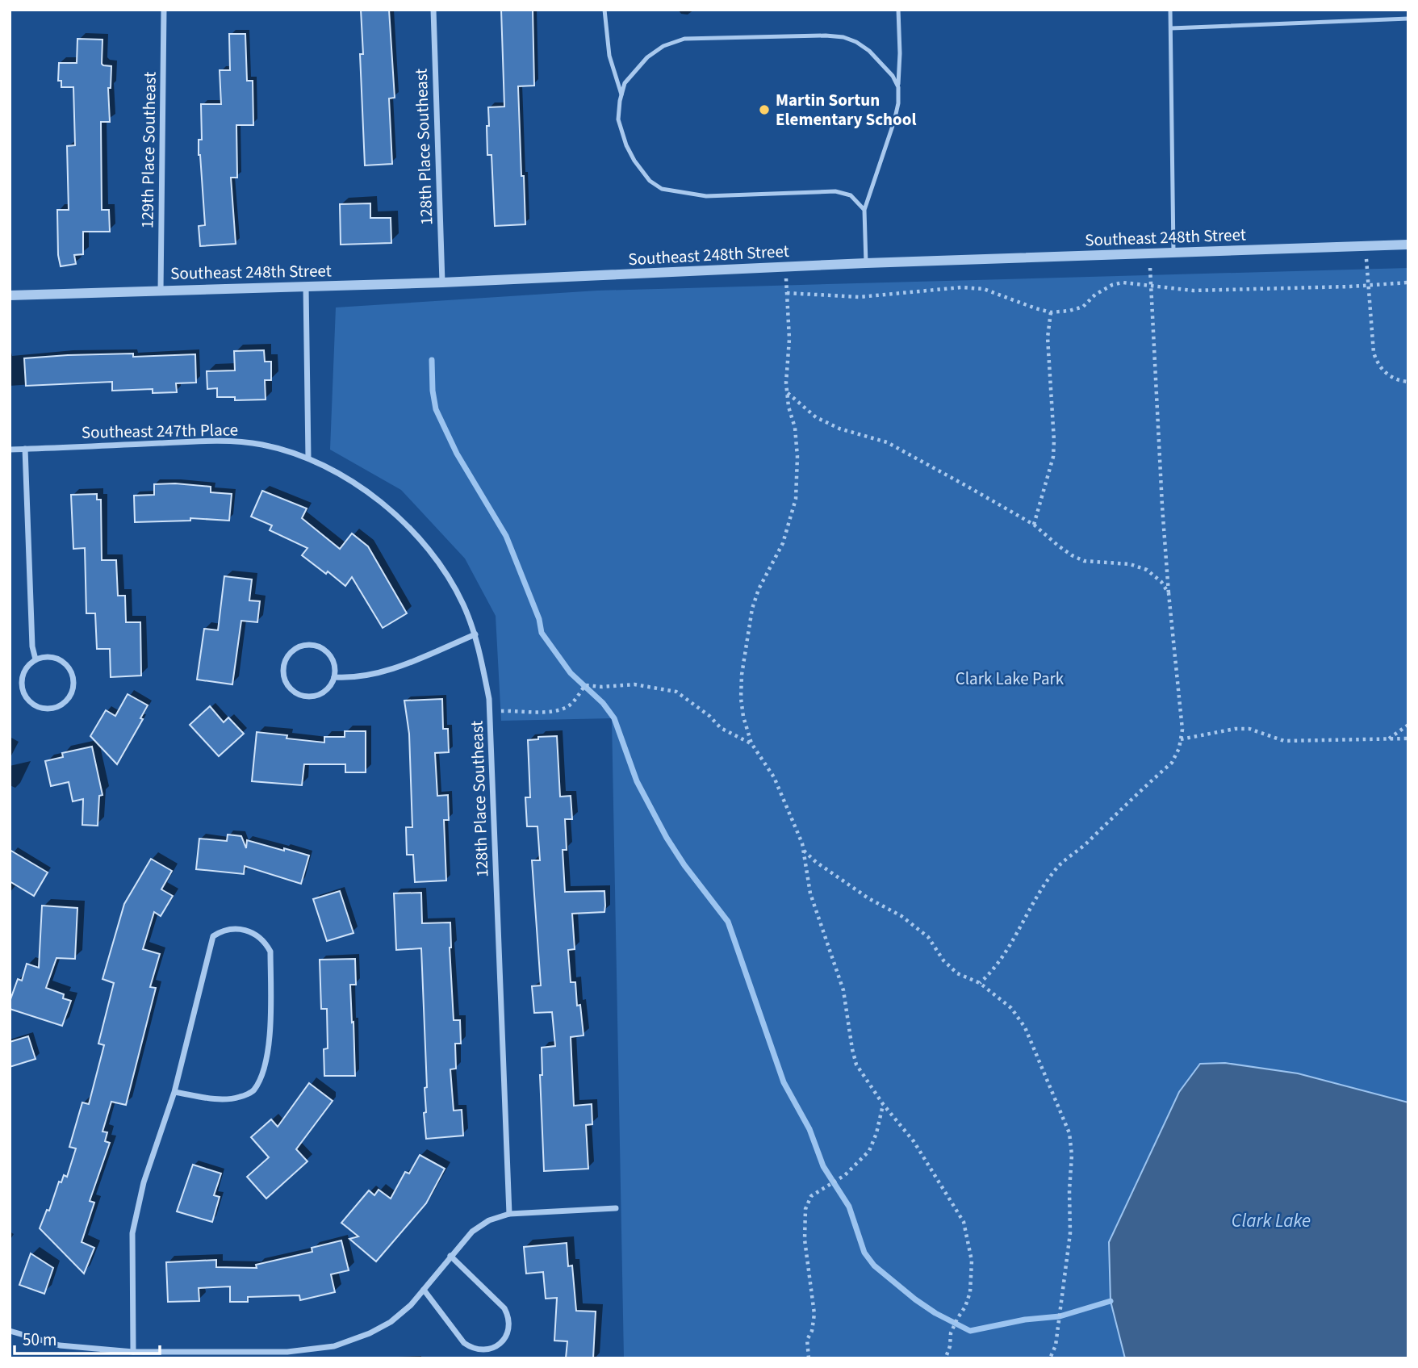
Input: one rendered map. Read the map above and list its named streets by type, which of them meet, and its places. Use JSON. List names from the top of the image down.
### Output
{
  "streets": {
    "street": [
      "128th Place Southeast",
      "129th Place Southeast",
      "Southeast 248th Street",
      "Southeast 247th Place"
    ]
  },
  "crossings": [
    ["128th Place Southeast", "Southeast 248th Street"],
    ["128th Place Southeast", "Southeast 247th Place"],
    ["129th Place Southeast", "Southeast 248th Street"]
  ],
  "water": ["Clark Lake"],
  "parks": ["Clark Lake Park"],
  "places": ["Martin Sortun Elementary School"],
  "scale_bar": "50 m"
}
